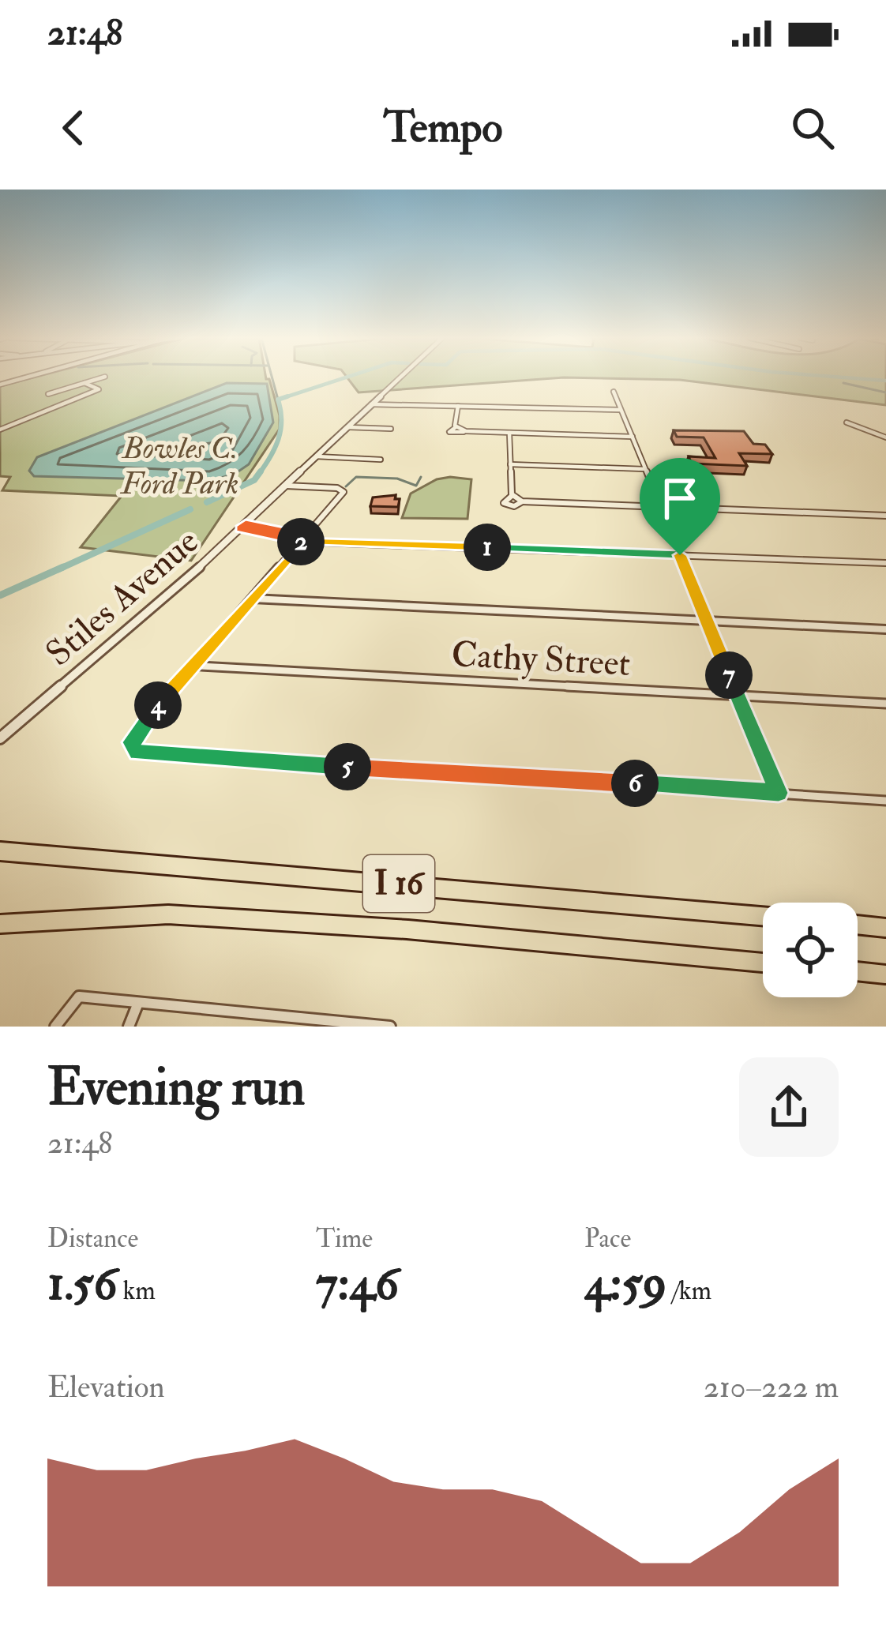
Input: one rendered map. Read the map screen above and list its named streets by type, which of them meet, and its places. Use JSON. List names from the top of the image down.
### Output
{
  "streets": {
    "highway": ["I 16"],
    "street": ["Stiles Avenue", "Cathy Street"]
  },
  "parks": ["Bowles C. Ford Park"],
  "page": {
    "status": "21:48",
    "header": "Tempo",
    "pins": [
      "2",
      "1",
      "7",
      "4",
      "5",
      "6"
    ],
    "heading": ["Evening run", "21:48"],
    "stats": [
      ["Distance", "1.56 km"],
      ["Time", "7:46"],
      ["Pace", "4:59 /km"]
    ],
    "chart": ["Elevation", "210–222 m"]
  }
}
